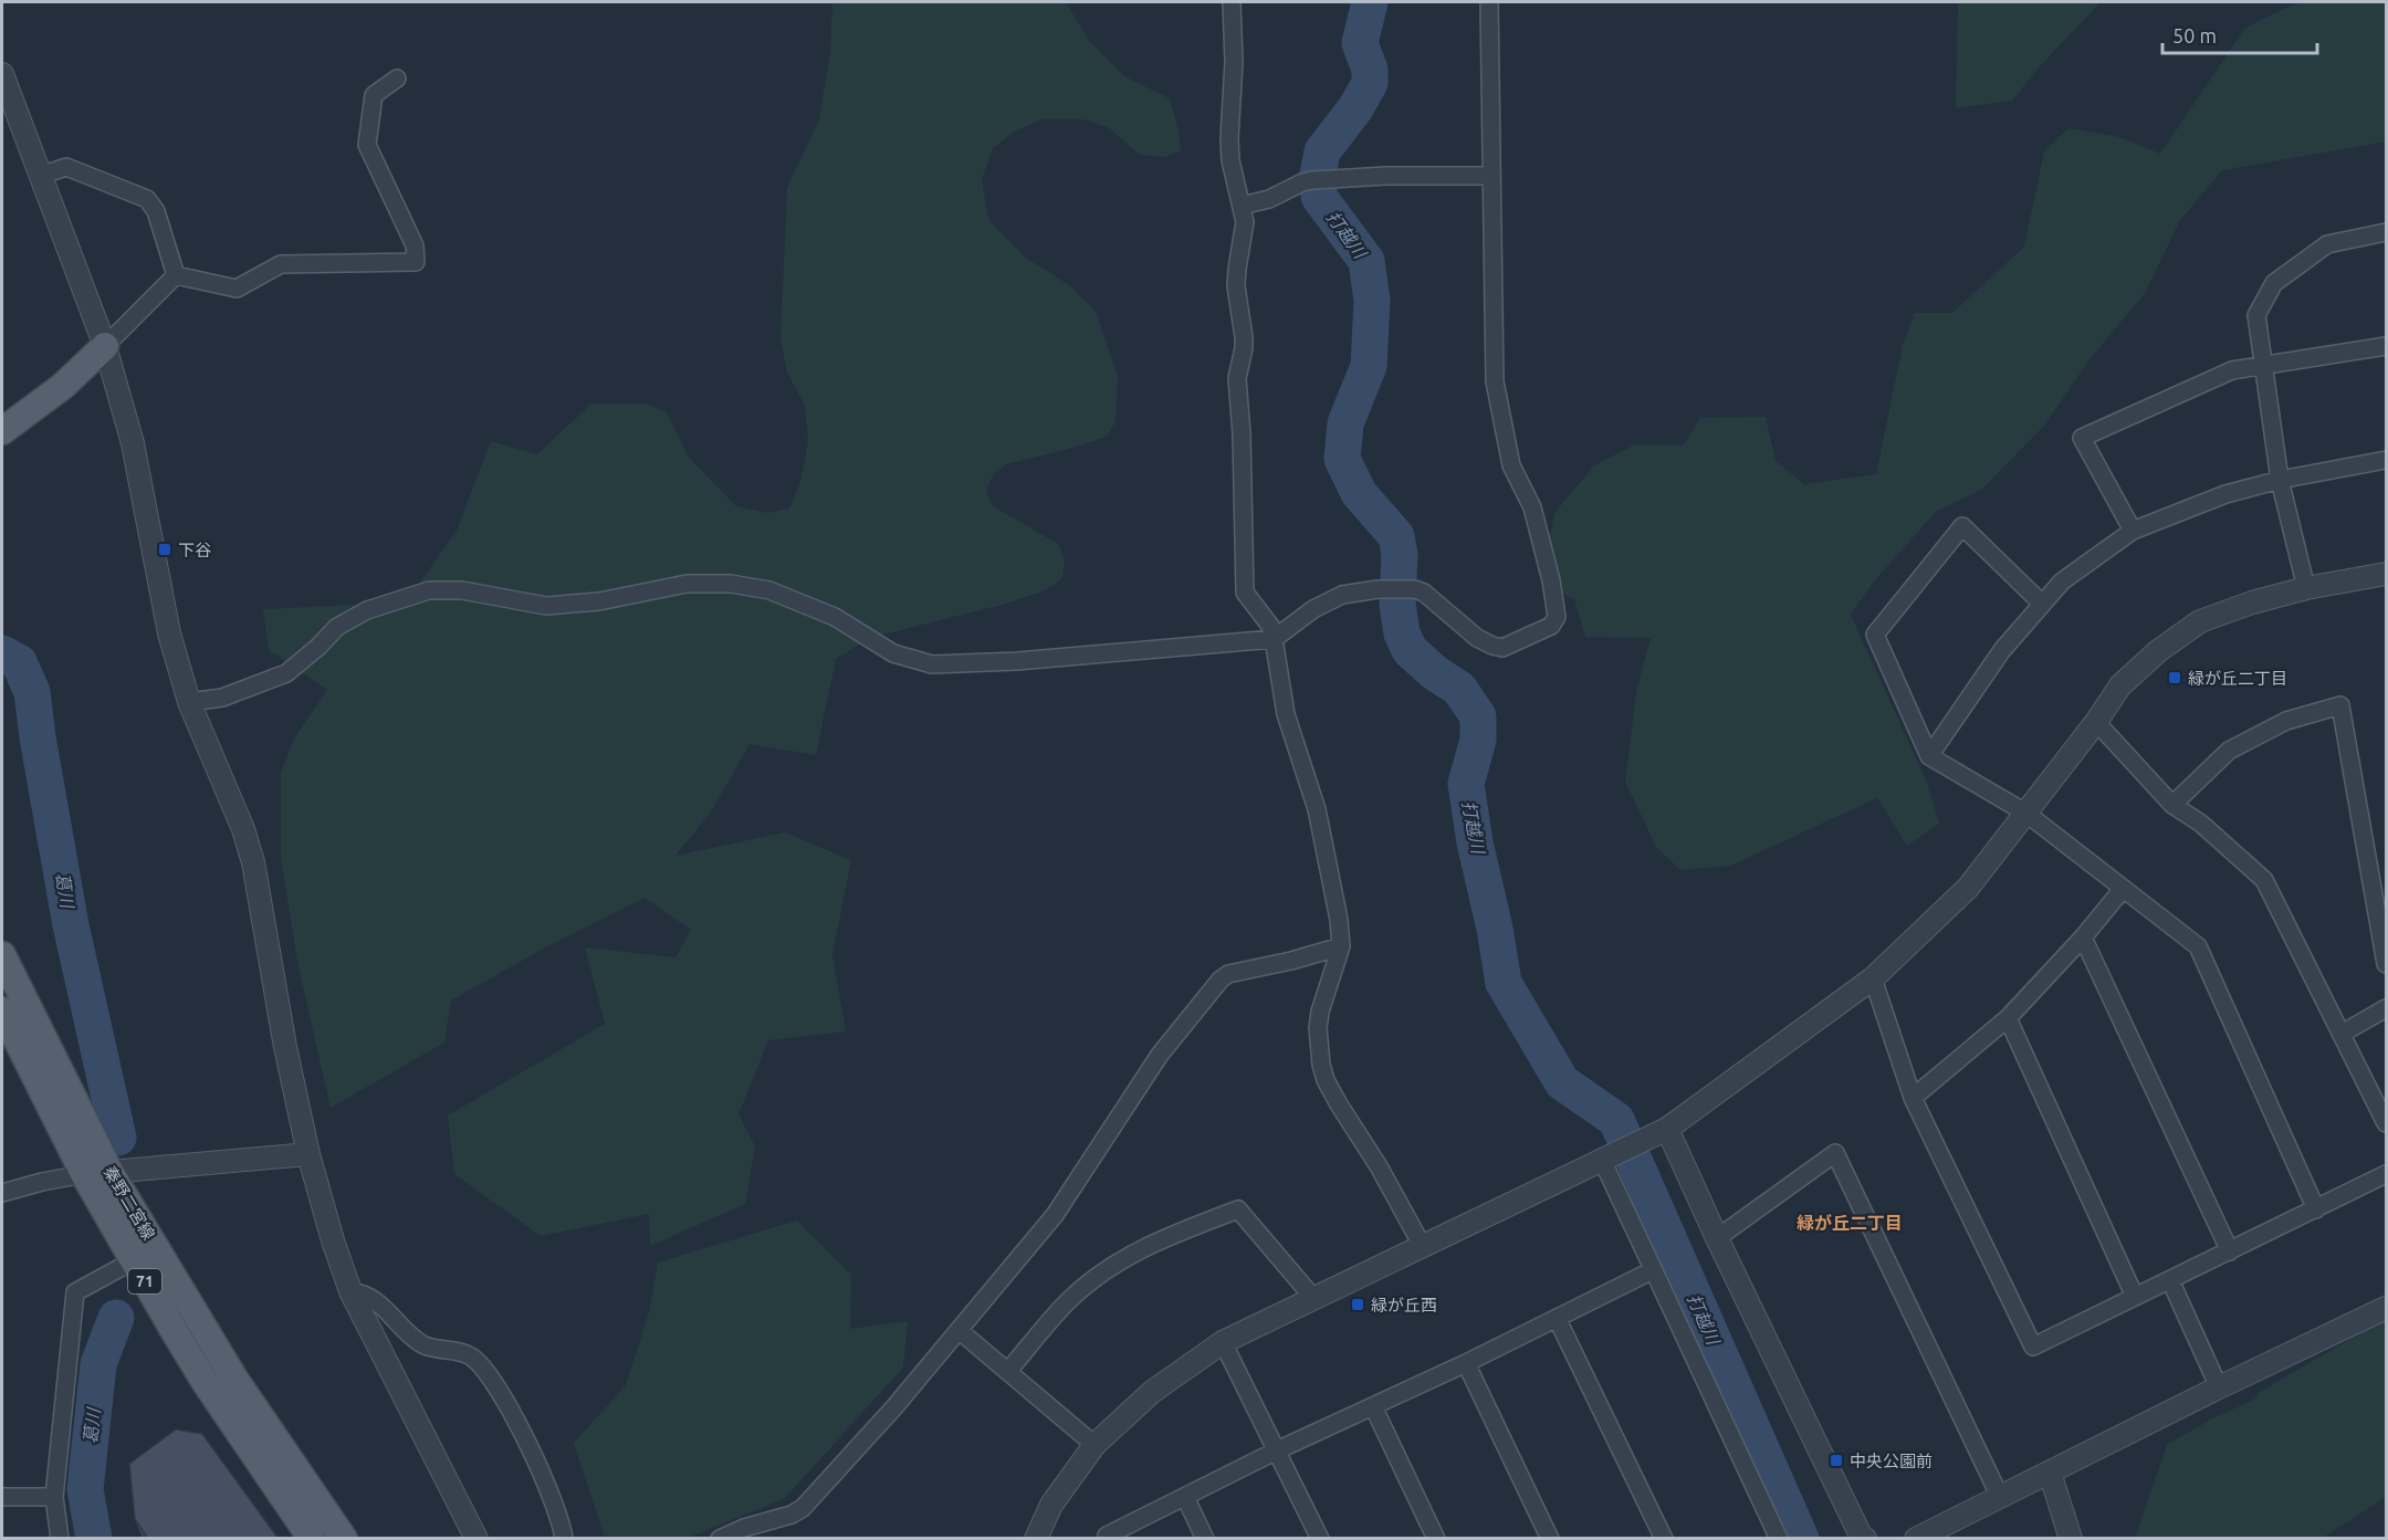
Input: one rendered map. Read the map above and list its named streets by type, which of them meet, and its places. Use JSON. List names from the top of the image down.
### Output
{
  "streets": {
    "main road": ["秦野二宮線", "71"]
  },
  "districts": ["緑が丘二丁目"],
  "water": ["打越川", "葛川"],
  "places": {
    "transit": [
      "下谷",
      "緑が丘二丁目",
      "緑が丘西",
      "中央公園前"
    ]
  },
  "scale_bar": "50 m"
}
